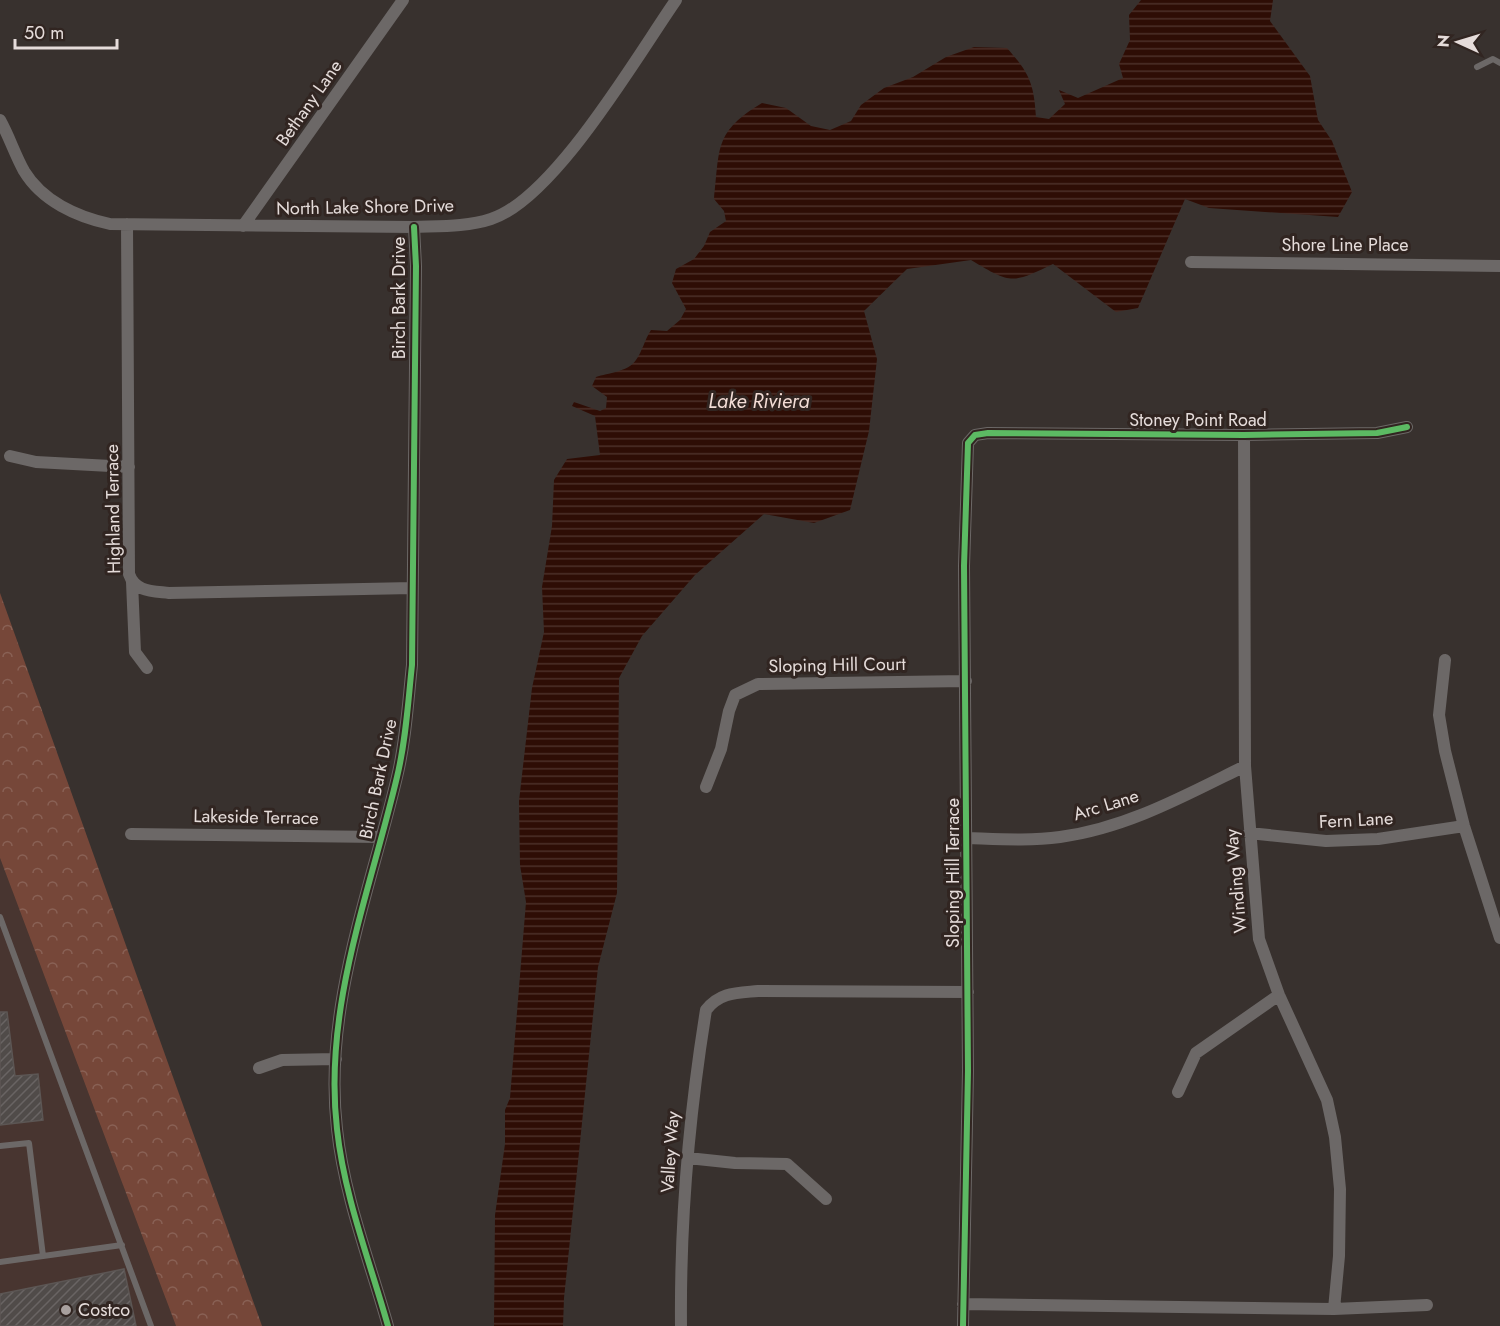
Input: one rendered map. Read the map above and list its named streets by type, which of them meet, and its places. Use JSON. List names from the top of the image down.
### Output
{
  "streets": {
    "street": [
      "Bethany Lane",
      "North Lake Shore Drive",
      "Shore Line Place",
      "Birch Bark Drive",
      "Stoney Point Road",
      "Highland Terrace",
      "Sloping Hill Court",
      "Arc Lane",
      "Lakeside Terrace",
      "Fern Lane",
      "Sloping Hill Terrace",
      "Winding Way",
      "Valley Way"
    ]
  },
  "crossings": [
    ["Bethany Lane", "North Lake Shore Drive"],
    ["North Lake Shore Drive", "Birch Bark Drive"],
    ["North Lake Shore Drive", "Highland Terrace"],
    ["Birch Bark Drive", "Highland Terrace"],
    ["Birch Bark Drive", "Lakeside Terrace"],
    ["Stoney Point Road", "Sloping Hill Terrace"],
    ["Stoney Point Road", "Winding Way"],
    ["Sloping Hill Court", "Sloping Hill Terrace"],
    ["Arc Lane", "Sloping Hill Terrace"],
    ["Arc Lane", "Winding Way"],
    ["Fern Lane", "Winding Way"],
    ["Sloping Hill Terrace", "Valley Way"]
  ],
  "water": ["Lake Riviera"],
  "places": ["Costco"],
  "scale_bar": "50 m",
  "north": "left"
}
